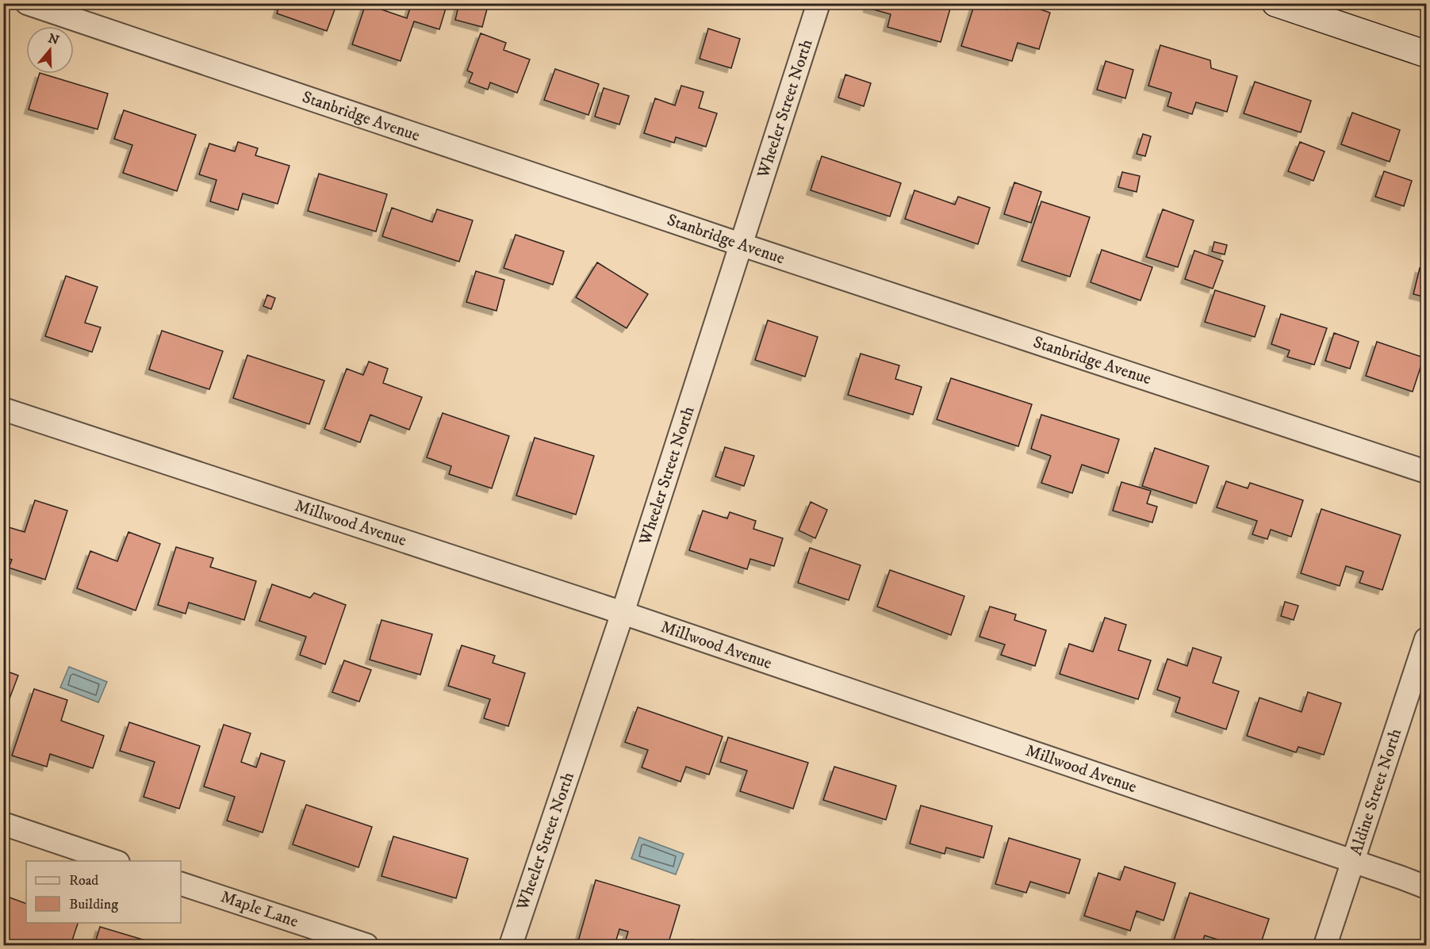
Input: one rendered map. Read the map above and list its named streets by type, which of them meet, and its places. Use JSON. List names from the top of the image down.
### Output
{
  "streets": {
    "street": [
      "Wheeler Street North",
      "Stanbridge Avenue",
      "Millwood Avenue",
      "Aldine Street North",
      "Maple Lane"
    ]
  },
  "crossings": [
    ["Wheeler Street North", "Stanbridge Avenue"],
    ["Wheeler Street North", "Millwood Avenue"],
    ["Millwood Avenue", "Aldine Street North"]
  ],
  "legend": ["Road", "Building"],
  "north": "top"
}
